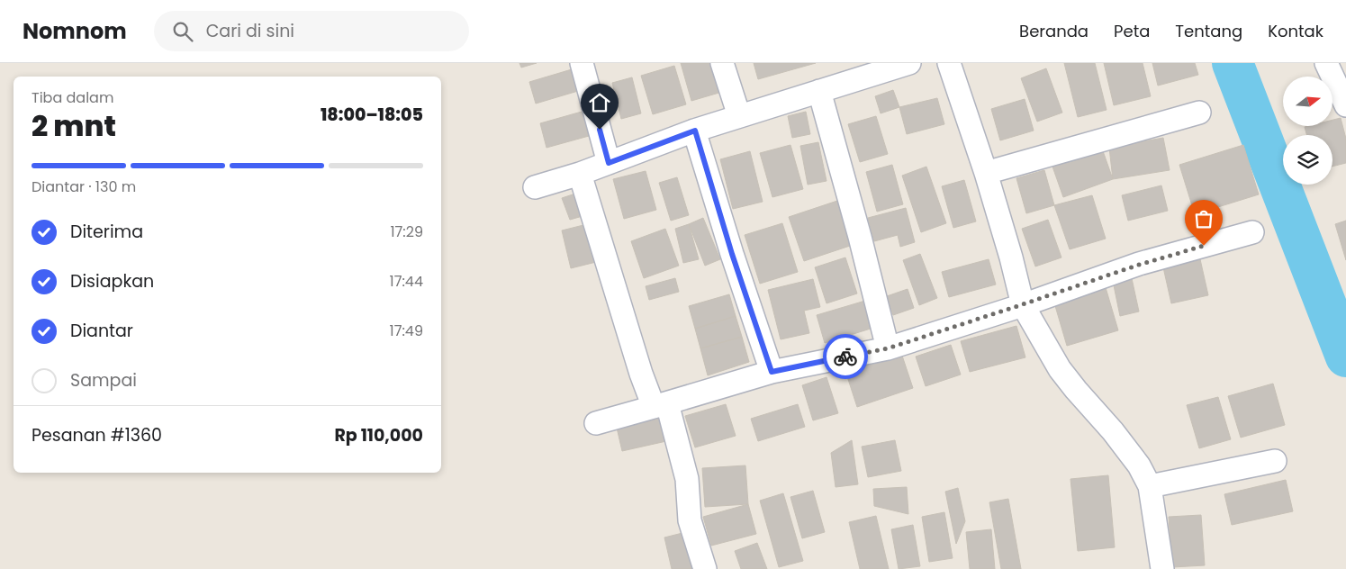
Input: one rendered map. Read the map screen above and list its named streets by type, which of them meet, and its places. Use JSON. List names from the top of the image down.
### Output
{
  "north": "right",
  "page": {
    "header": "Nomnom",
    "search": "Cari di sini",
    "nav": [
      "Beranda",
      "Peta",
      "Tentang",
      "Kontak"
    ],
    "heading": ["2 mnt", "Tiba dalam", "18:00–18:05"],
    "panel": ["Pesanan #1360", "Rp 110,000"],
    "bar": "Diantar · 130 m",
    "list": [
      ["Diterima", "17:29"],
      ["Disiapkan", "17:44"],
      ["Diantar", "17:49"],
      "Sampai"
    ]
  }
}
